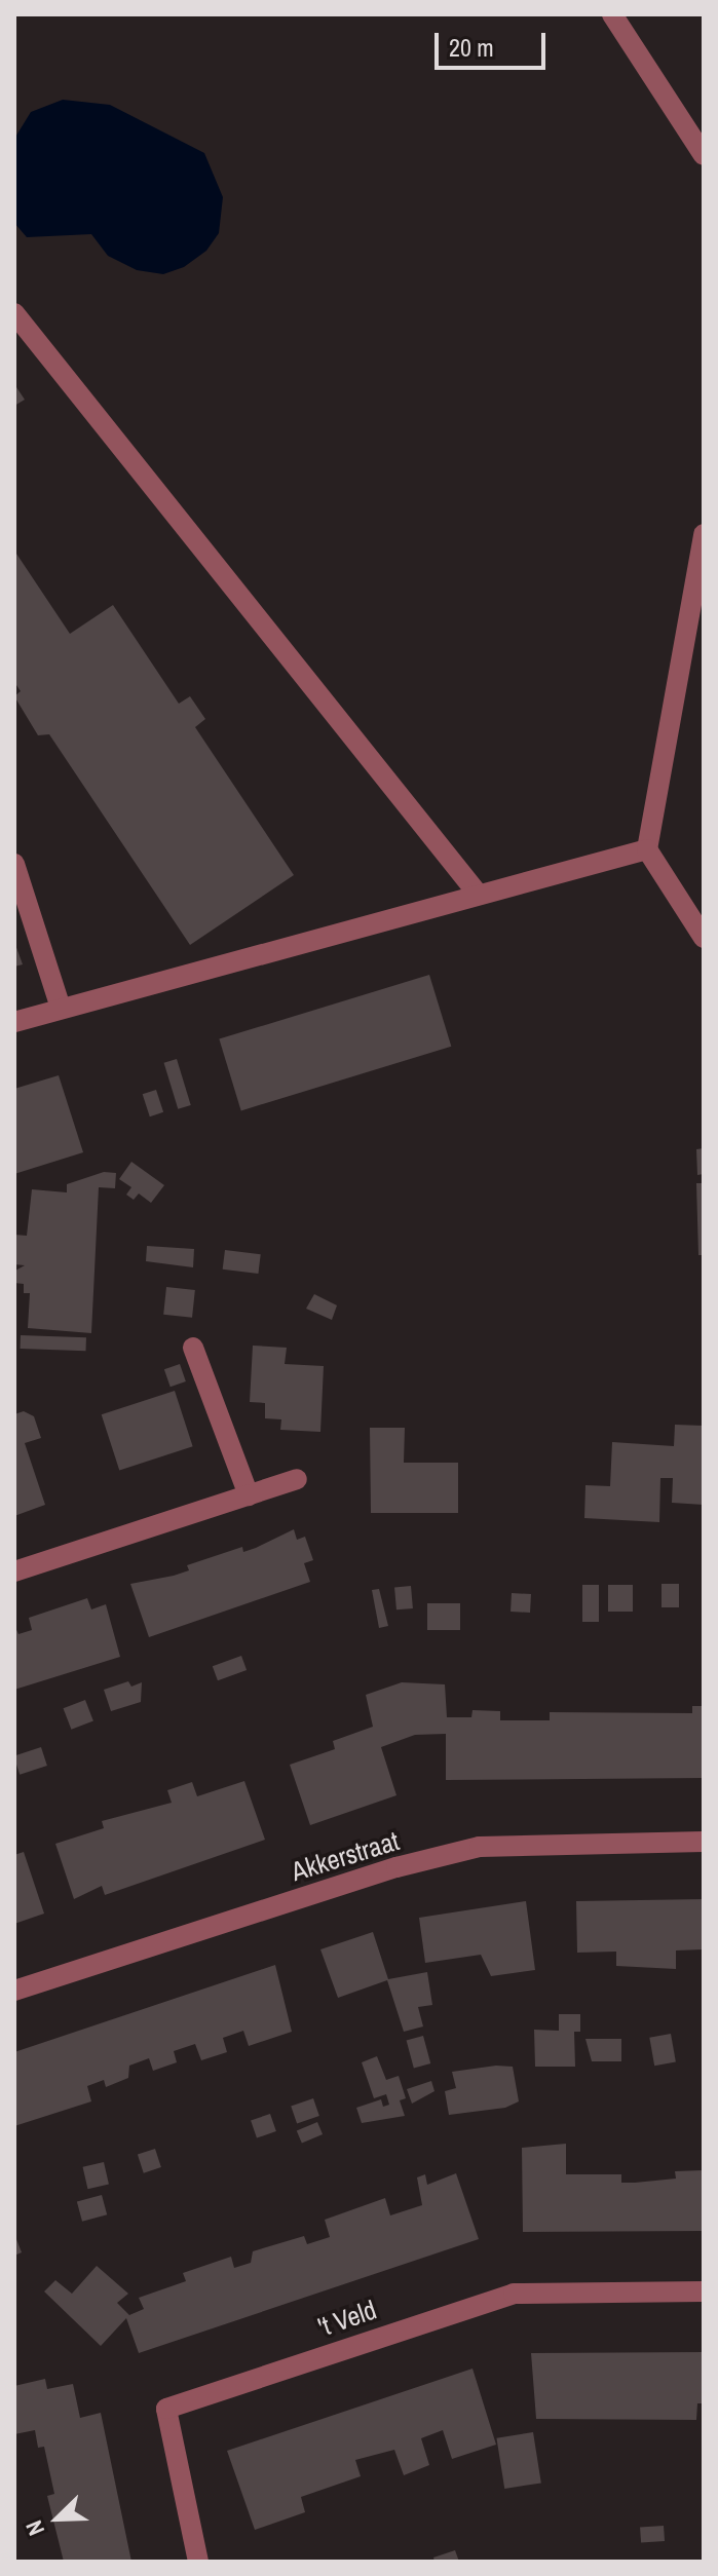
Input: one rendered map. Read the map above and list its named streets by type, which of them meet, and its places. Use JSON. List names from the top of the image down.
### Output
{
  "streets": {
    "street": ["Akkerstraat", "'t Veld"]
  },
  "scale_bar": "20 m",
  "north": "bottom left"
}
